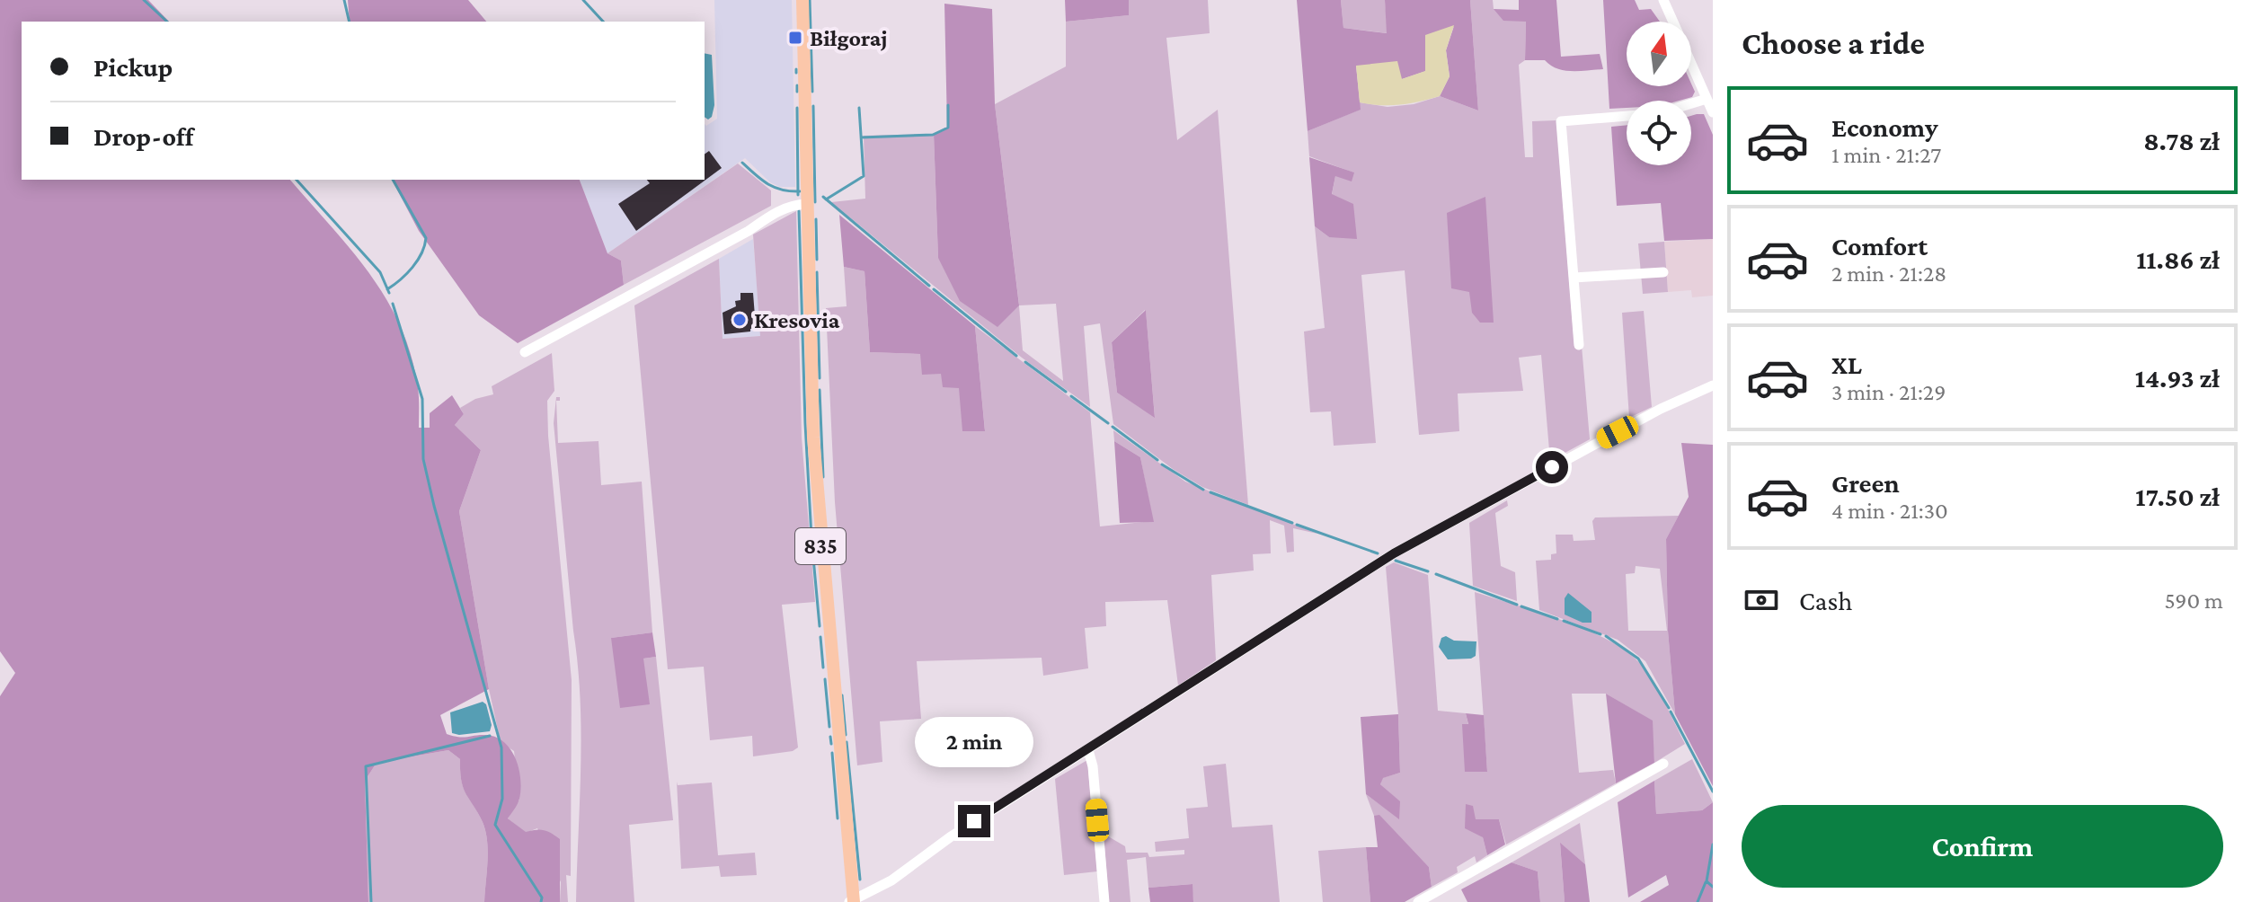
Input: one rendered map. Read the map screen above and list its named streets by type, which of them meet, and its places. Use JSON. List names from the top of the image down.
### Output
{
  "streets": {
    "main road": ["835"]
  },
  "places": {
    "transit": ["Biłgoraj"],
    "other": ["Kresovia"]
  },
  "north": "top",
  "page": {
    "heading": "Choose a ride",
    "banner": ["Pickup", "Drop-off"],
    "list": [
      {
        "name": "Economy",
        "note": "1 min · 21:27",
        "value": "8.78 zł"
      },
      {
        "name": "Comfort",
        "note": "2 min · 21:28",
        "value": "11.86 zł"
      },
      {
        "name": "XL",
        "note": "3 min · 21:29",
        "value": "14.93 zł"
      },
      {
        "name": "Green",
        "note": "4 min · 21:30",
        "value": "17.50 zł"
      }
    ],
    "pay": ["Cash", "590 m"],
    "bubble": "2 min",
    "buttons": "Confirm"
  }
}
